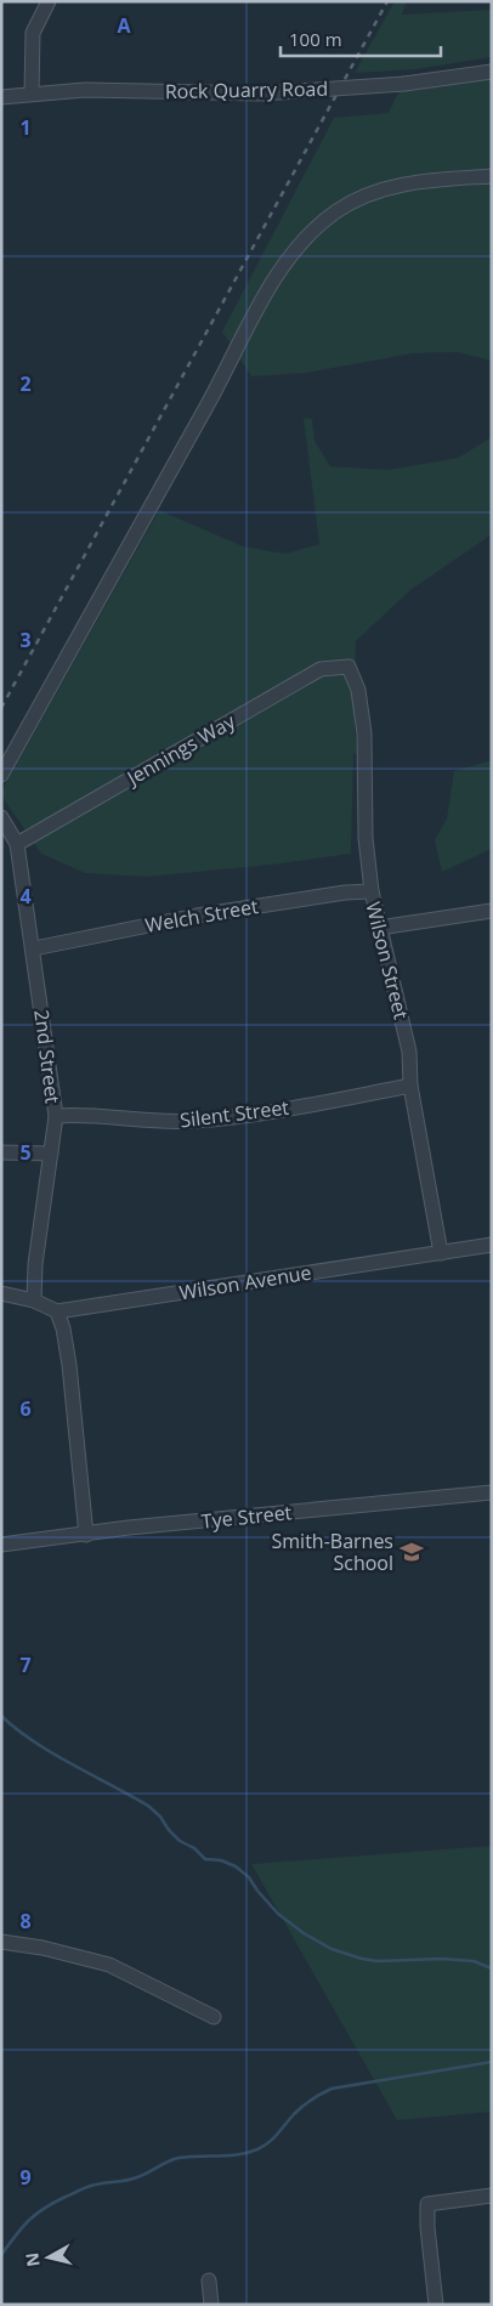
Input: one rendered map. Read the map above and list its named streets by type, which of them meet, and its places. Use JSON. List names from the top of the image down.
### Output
{
  "streets": {
    "street": [
      "Rock Quarry Road",
      "Jennings Way",
      "Welch Street",
      "Wilson Street",
      "2nd Street",
      "Silent Street",
      "Wilson Avenue",
      "Tye Street"
    ]
  },
  "crossings": [
    ["Jennings Way", "Wilson Street"],
    ["Jennings Way", "2nd Street"],
    ["Welch Street", "Wilson Street"],
    ["Welch Street", "2nd Street"],
    ["Wilson Street", "Silent Street"],
    ["Wilson Street", "Wilson Avenue"],
    ["2nd Street", "Silent Street"]
  ],
  "places": {
    "school or university": ["Smith-Barnes School"]
  },
  "scale_bar": "100 m",
  "north": "left",
  "grid": {
    "columns": ["A"],
    "rows": [
      "1",
      "2",
      "3",
      "4",
      "5",
      "6",
      "7",
      "8",
      "9"
    ]
  }
}
